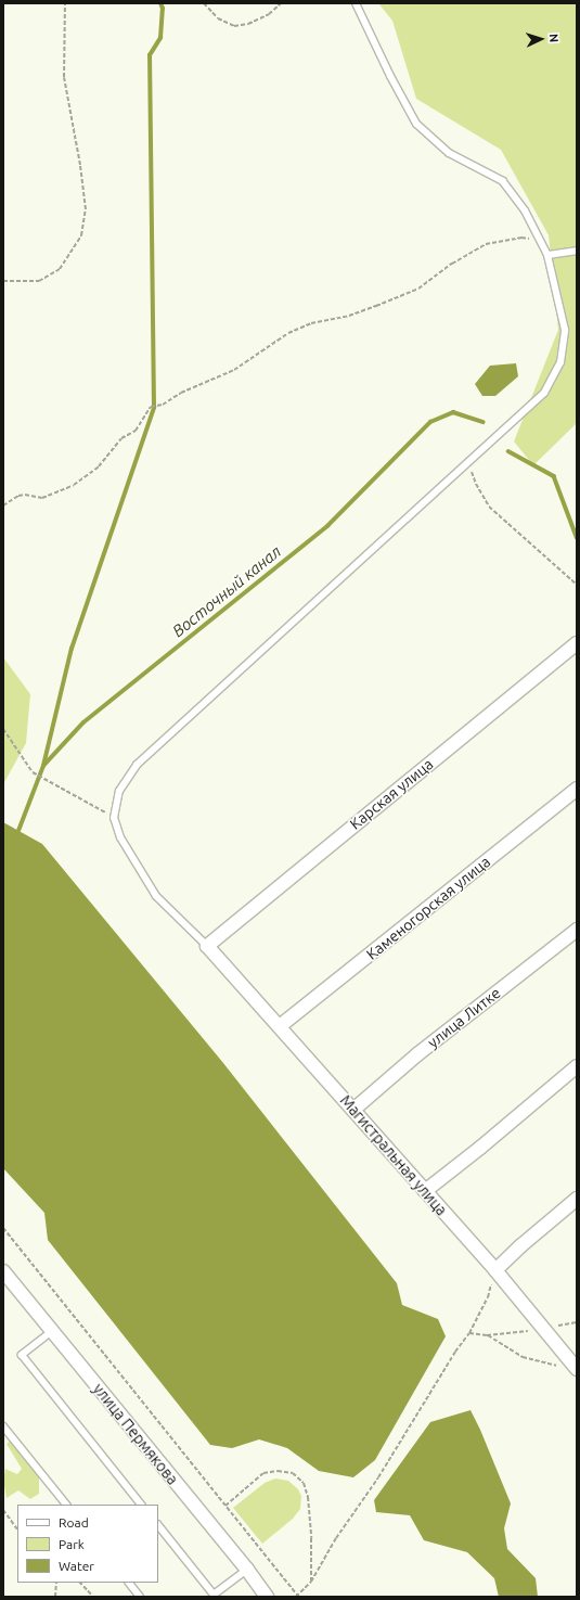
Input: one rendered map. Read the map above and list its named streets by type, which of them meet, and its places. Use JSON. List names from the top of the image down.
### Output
{
  "streets": {
    "street": [
      "Карская улица",
      "Каменогорская улица",
      "улица Литке",
      "Магистральная улица",
      "улица Пермякова"
    ]
  },
  "crossings": [
    ["Карская улица", "Магистральная улица"],
    ["Каменогорская улица", "Магистральная улица"],
    ["улица Литке", "Магистральная улица"]
  ],
  "water": ["Восточный канал"],
  "legend": ["Road", "Park", "Water"],
  "north": "right"
}
